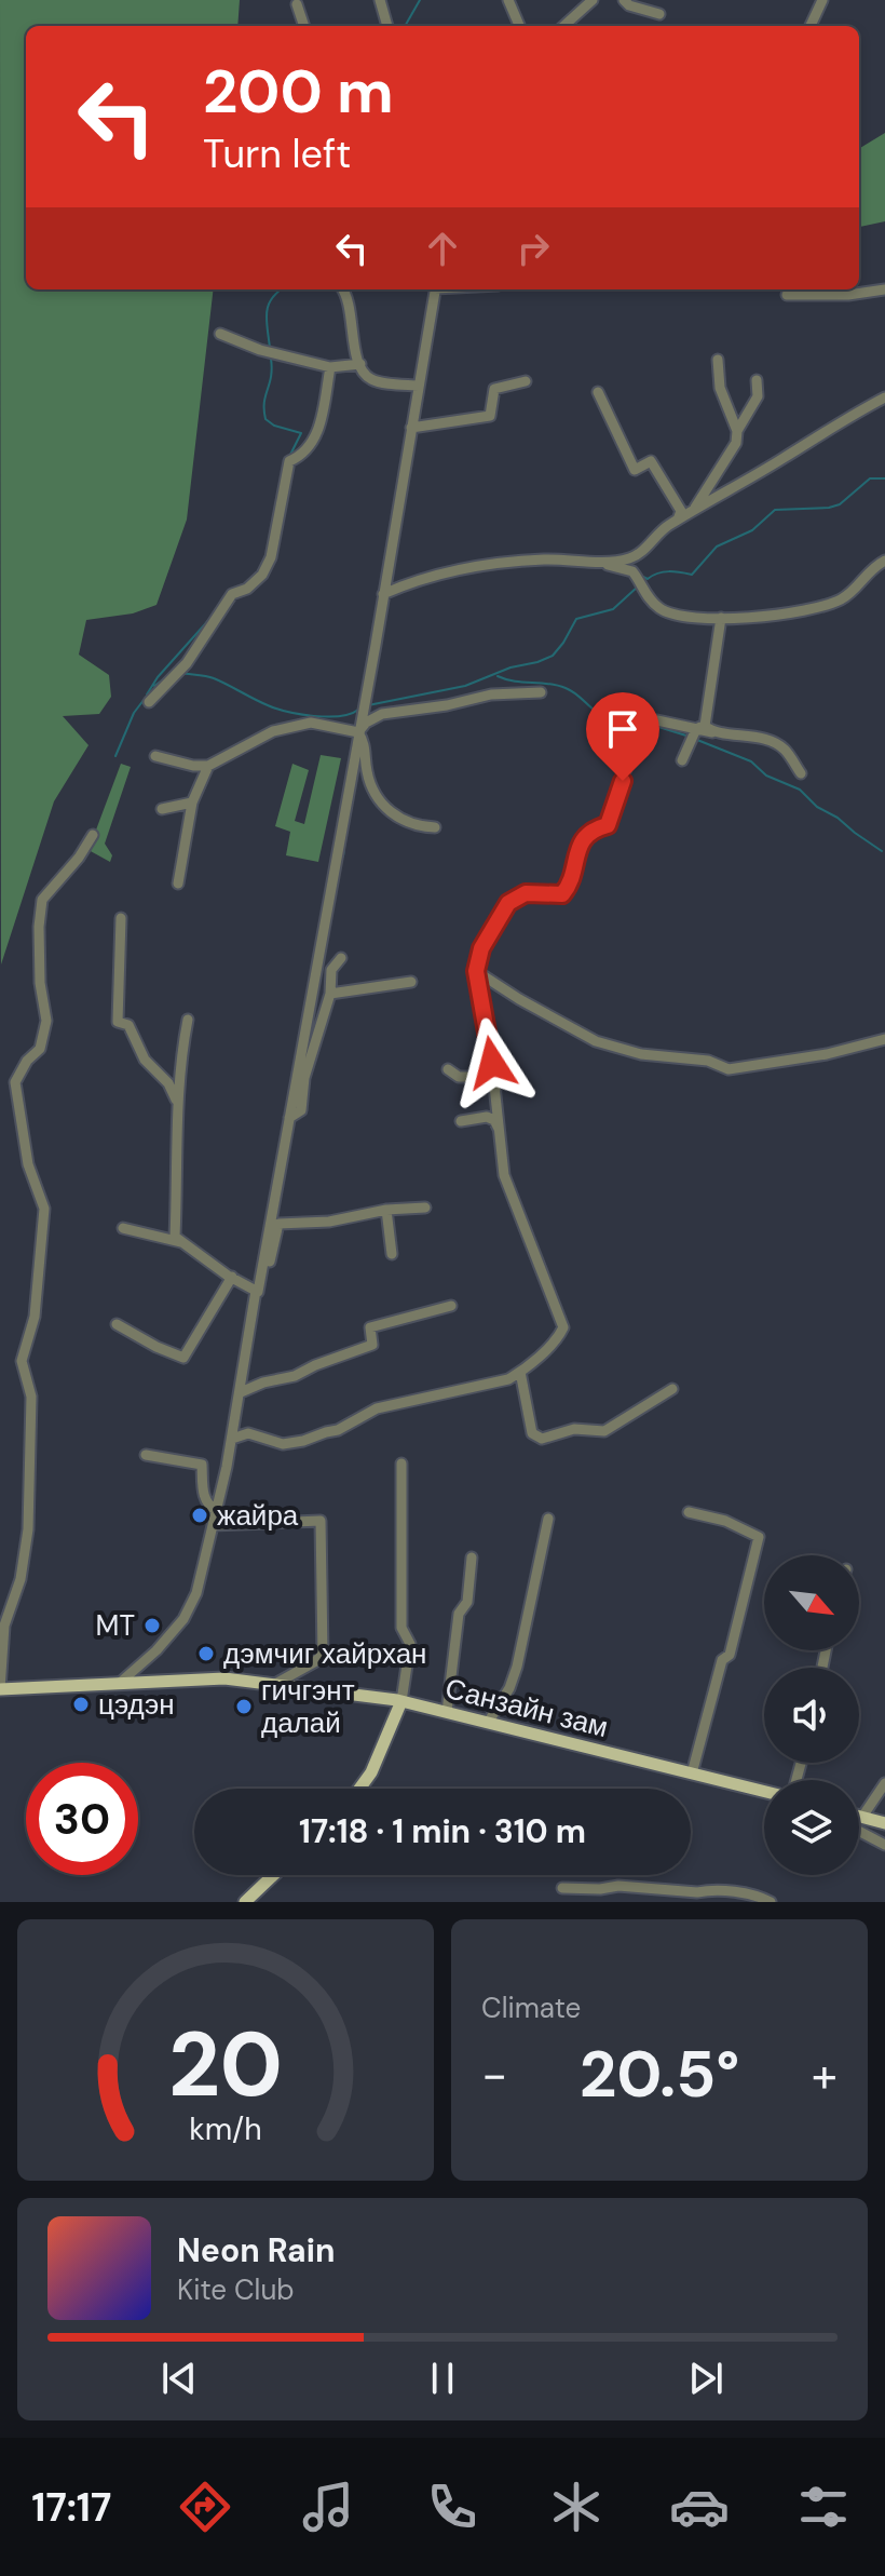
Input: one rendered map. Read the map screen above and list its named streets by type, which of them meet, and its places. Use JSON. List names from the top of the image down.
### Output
{
  "streets": {
    "main road": ["Санзайн зам"]
  },
  "places": [
    "жайра",
    "MT",
    "дэмчиг хайрхан",
    "цэдэн",
    "гичгэнт далай"
  ],
  "north": "bottom right",
  "page": {
    "turn": ["200 m", "Turn left"],
    "limit": "30",
    "trip": "17:18 · 1 min · 310 m",
    "tile": "Climate",
    "heat": ["−", "20.5°", "+"],
    "song": ["Neon Rain", "Kite Club"],
    "tabs": "17:17",
    "gauge": ["20", "km/h"]
  }
}
